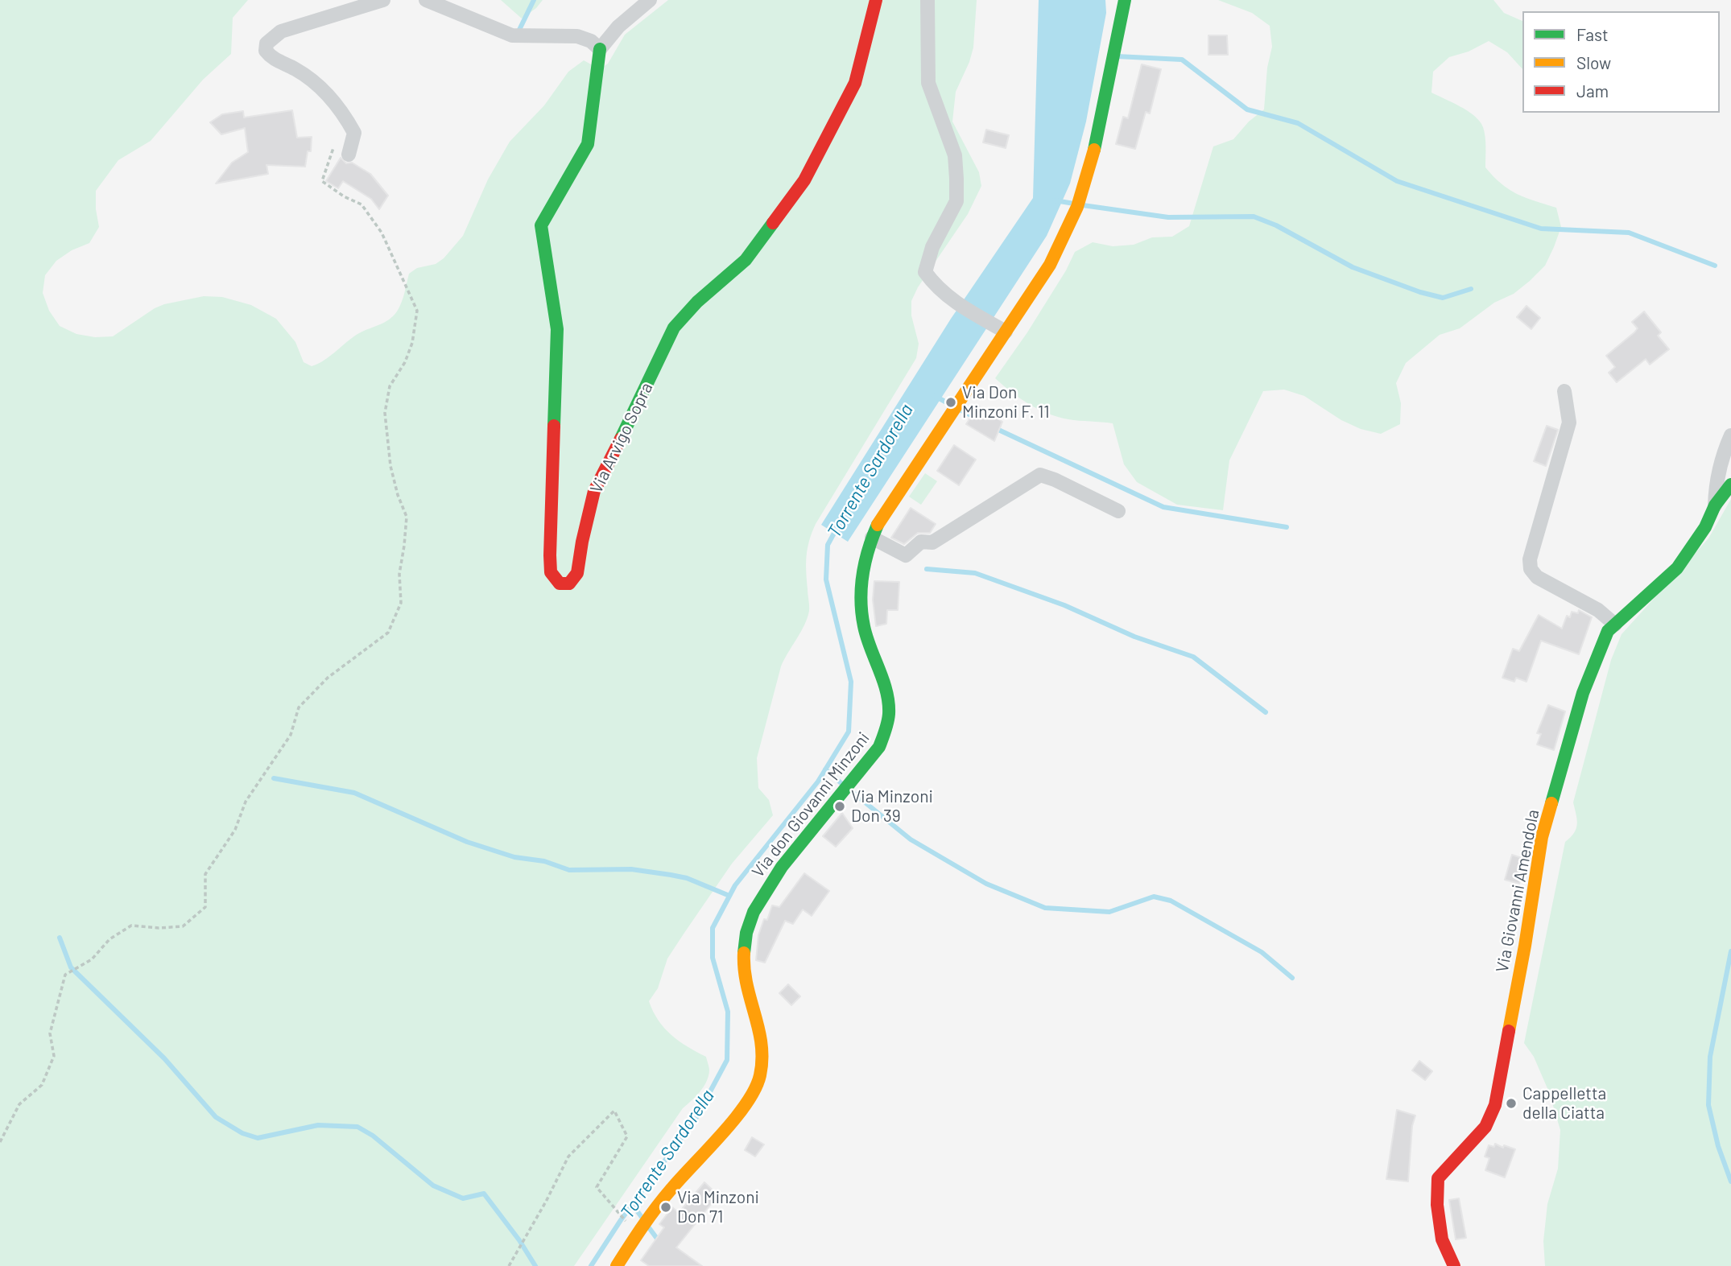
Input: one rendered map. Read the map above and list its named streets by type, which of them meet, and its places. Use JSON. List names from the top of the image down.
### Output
{
  "streets": {
    "street": ["Via Arvigo Sopra", "Via don Giovanni Minzoni", "Via Giovanni Amendola"]
  },
  "water": ["Torrente Sardorella"],
  "places": [
    "Via Don Minzoni F. 11",
    "Via Minzoni Don 39",
    "Cappelletta della Ciatta",
    "Via Minzoni Don 71"
  ],
  "legend": ["Fast", "Slow", "Jam"]
}
